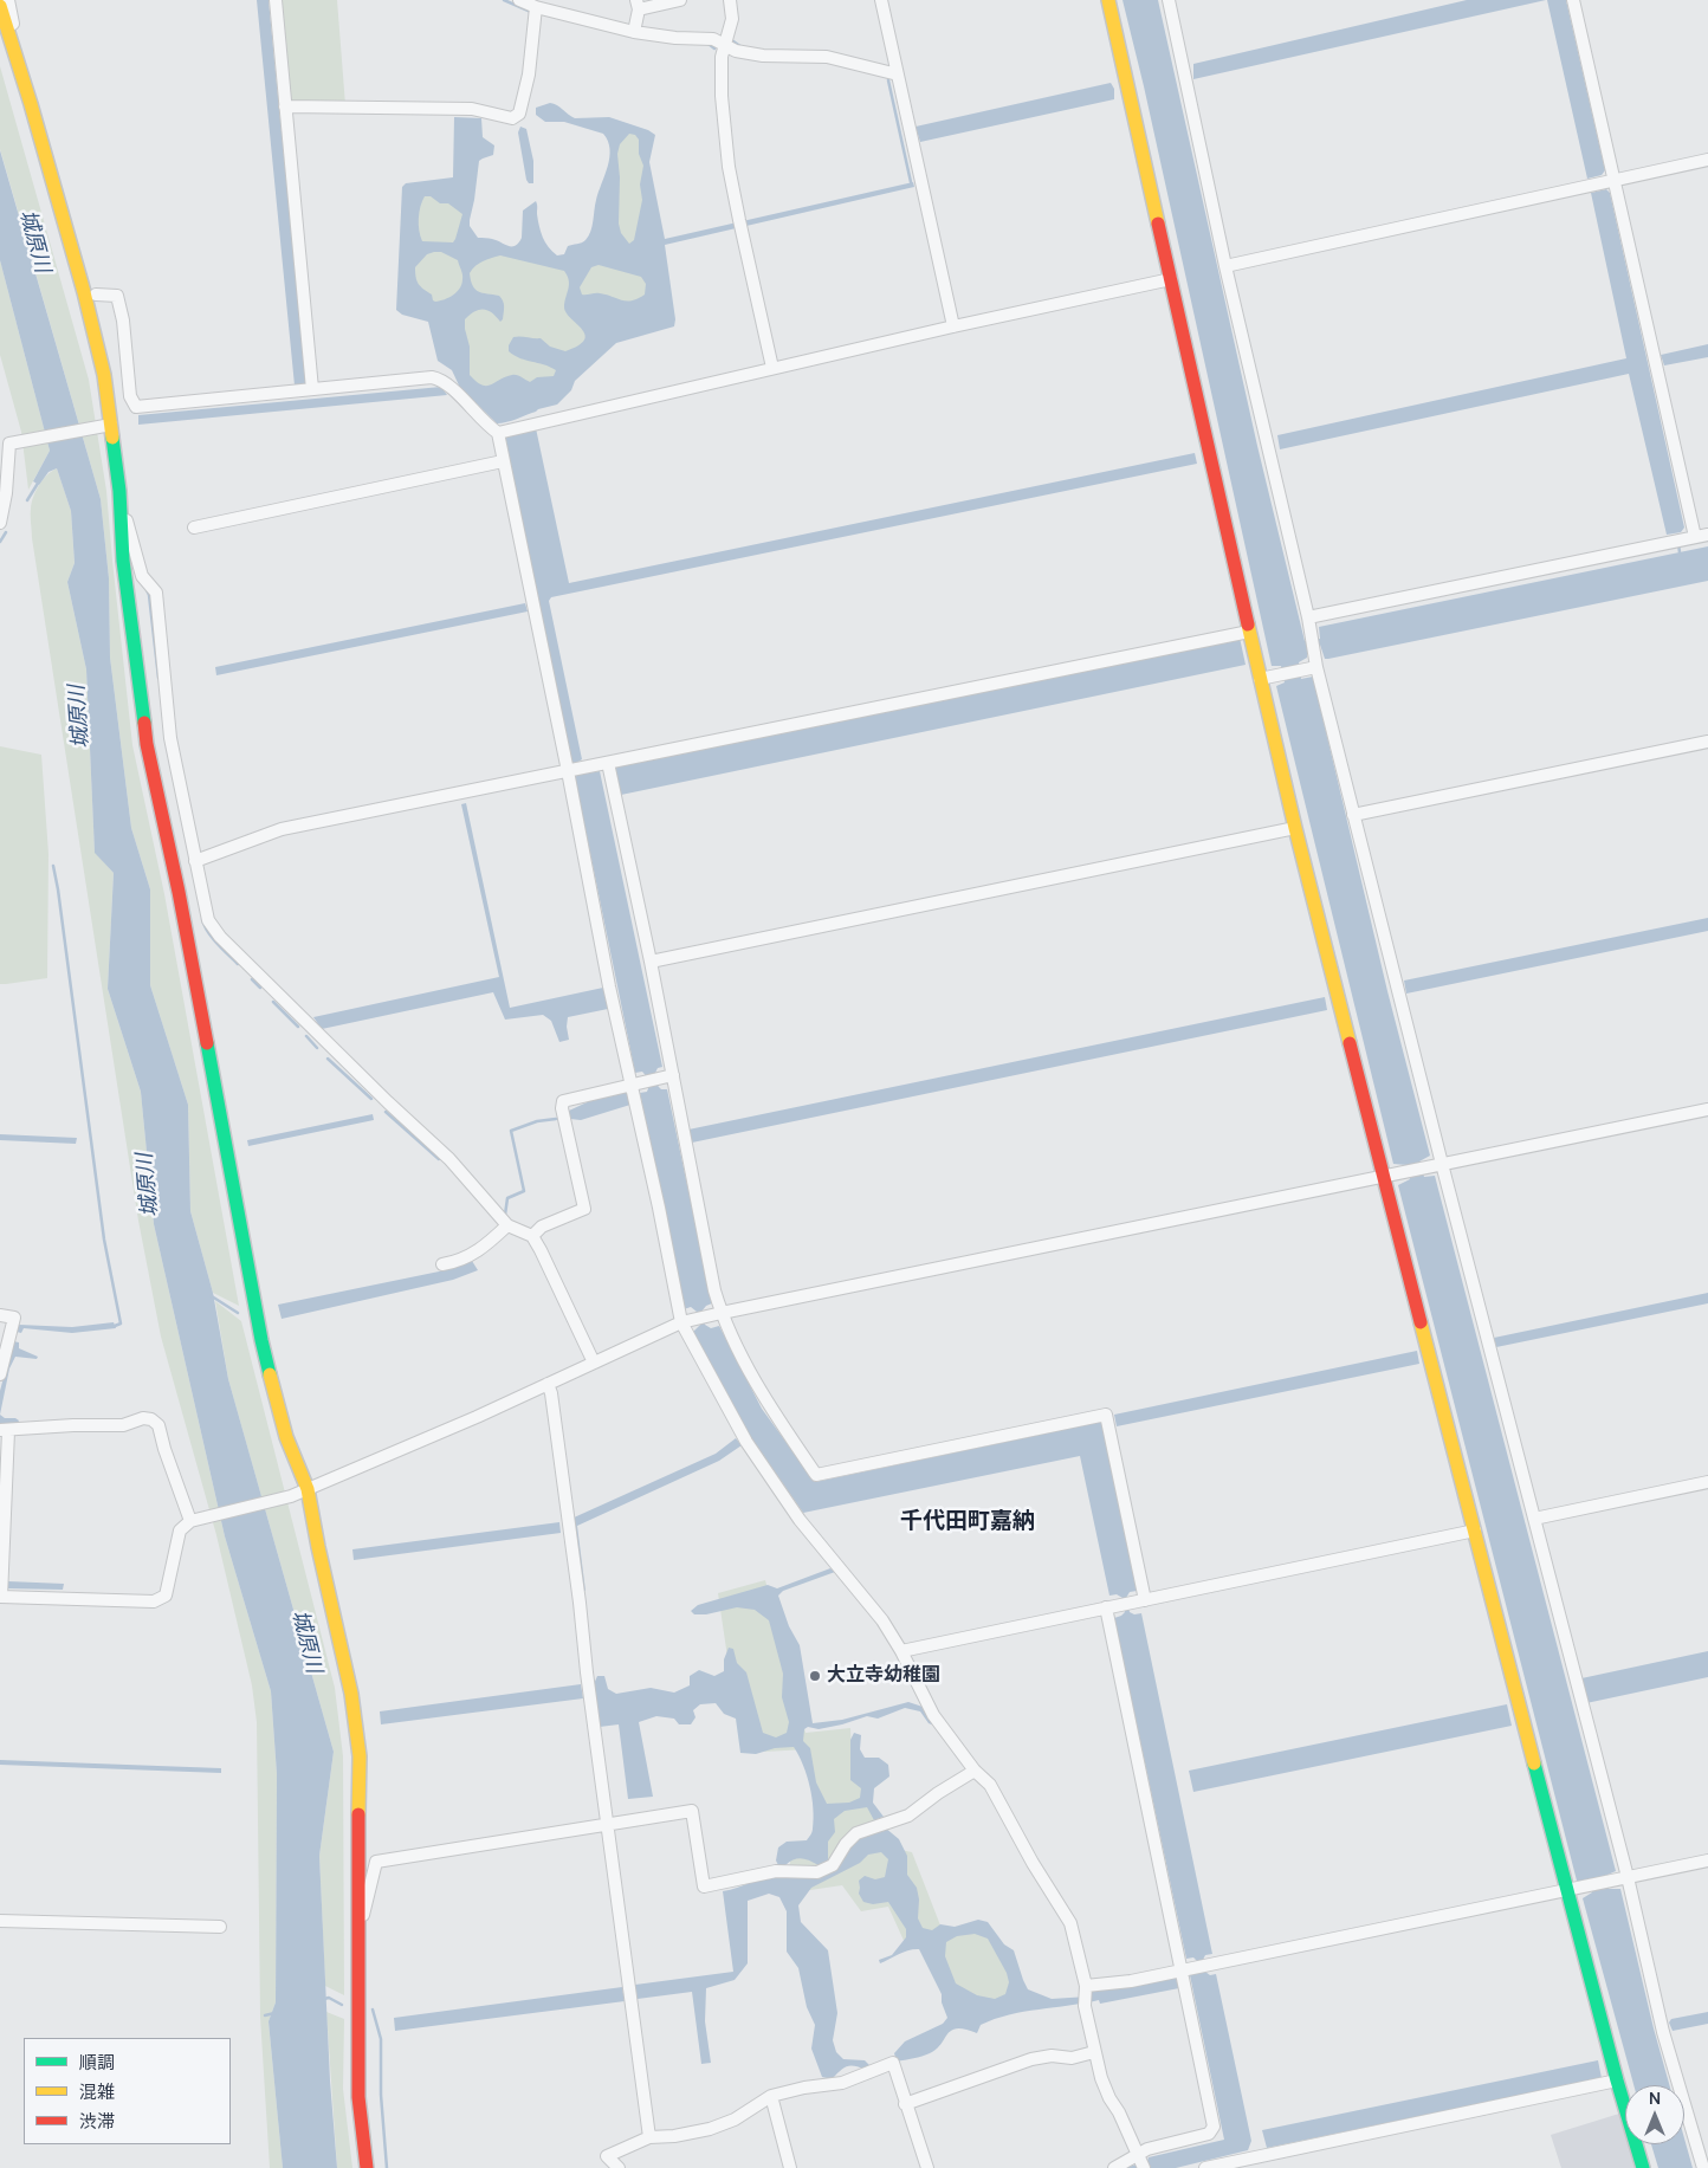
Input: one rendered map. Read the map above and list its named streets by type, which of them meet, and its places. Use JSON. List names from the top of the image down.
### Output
{
  "districts": ["千代田町嘉納"],
  "water": ["城原川"],
  "places": ["大立寺幼稚園"],
  "legend": ["順調", "混雑", "渋滞"],
  "north": "top"
}
